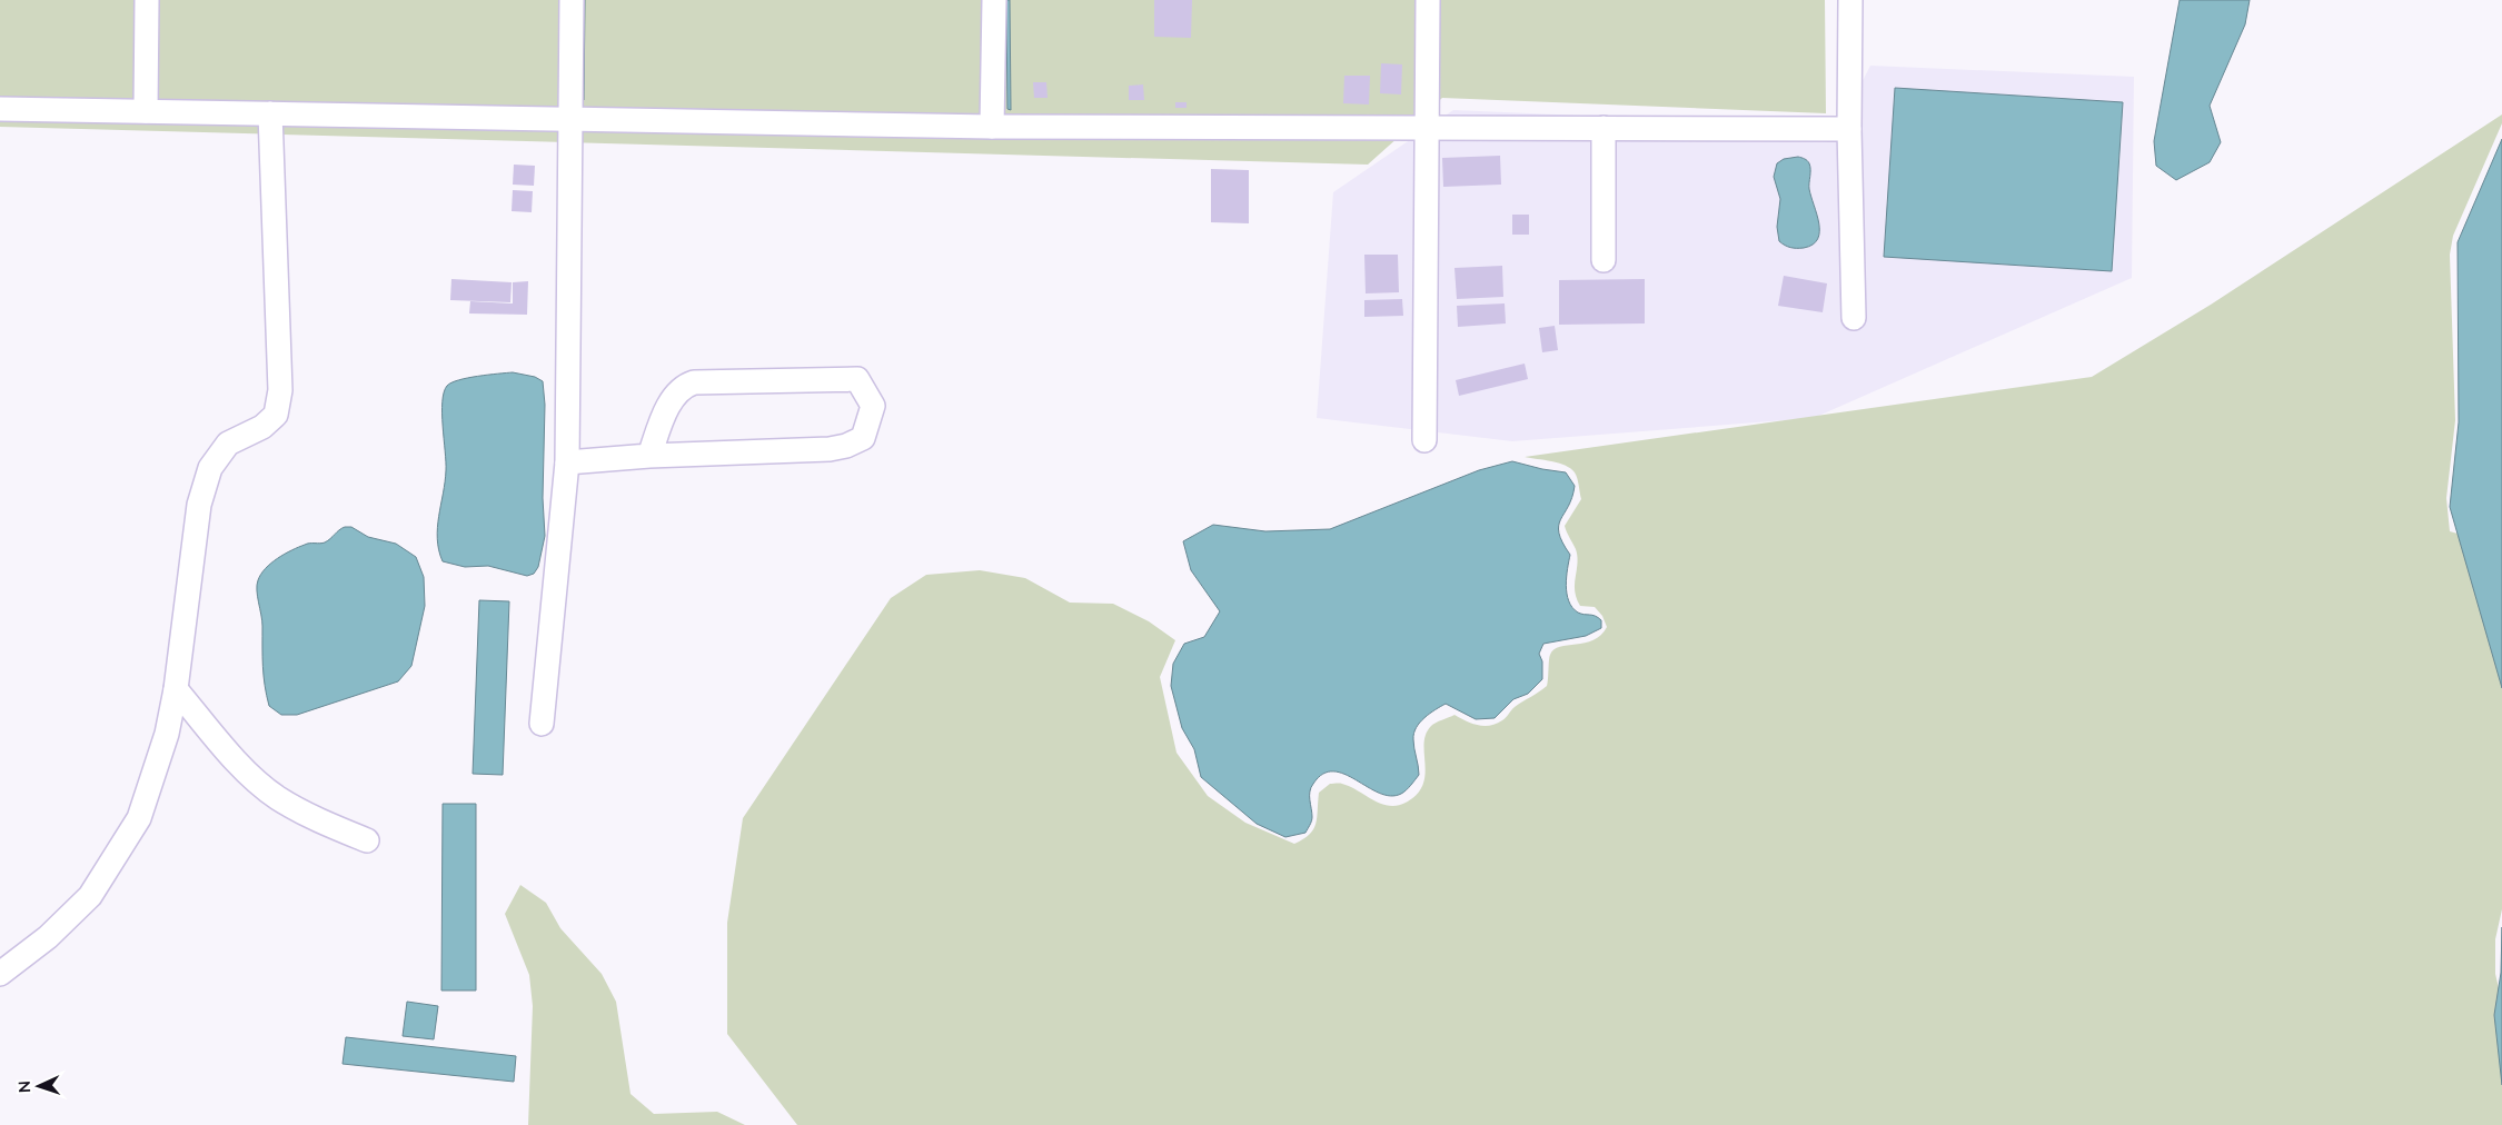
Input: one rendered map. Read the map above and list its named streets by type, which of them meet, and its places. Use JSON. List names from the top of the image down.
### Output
{
  "north": "left"
}
